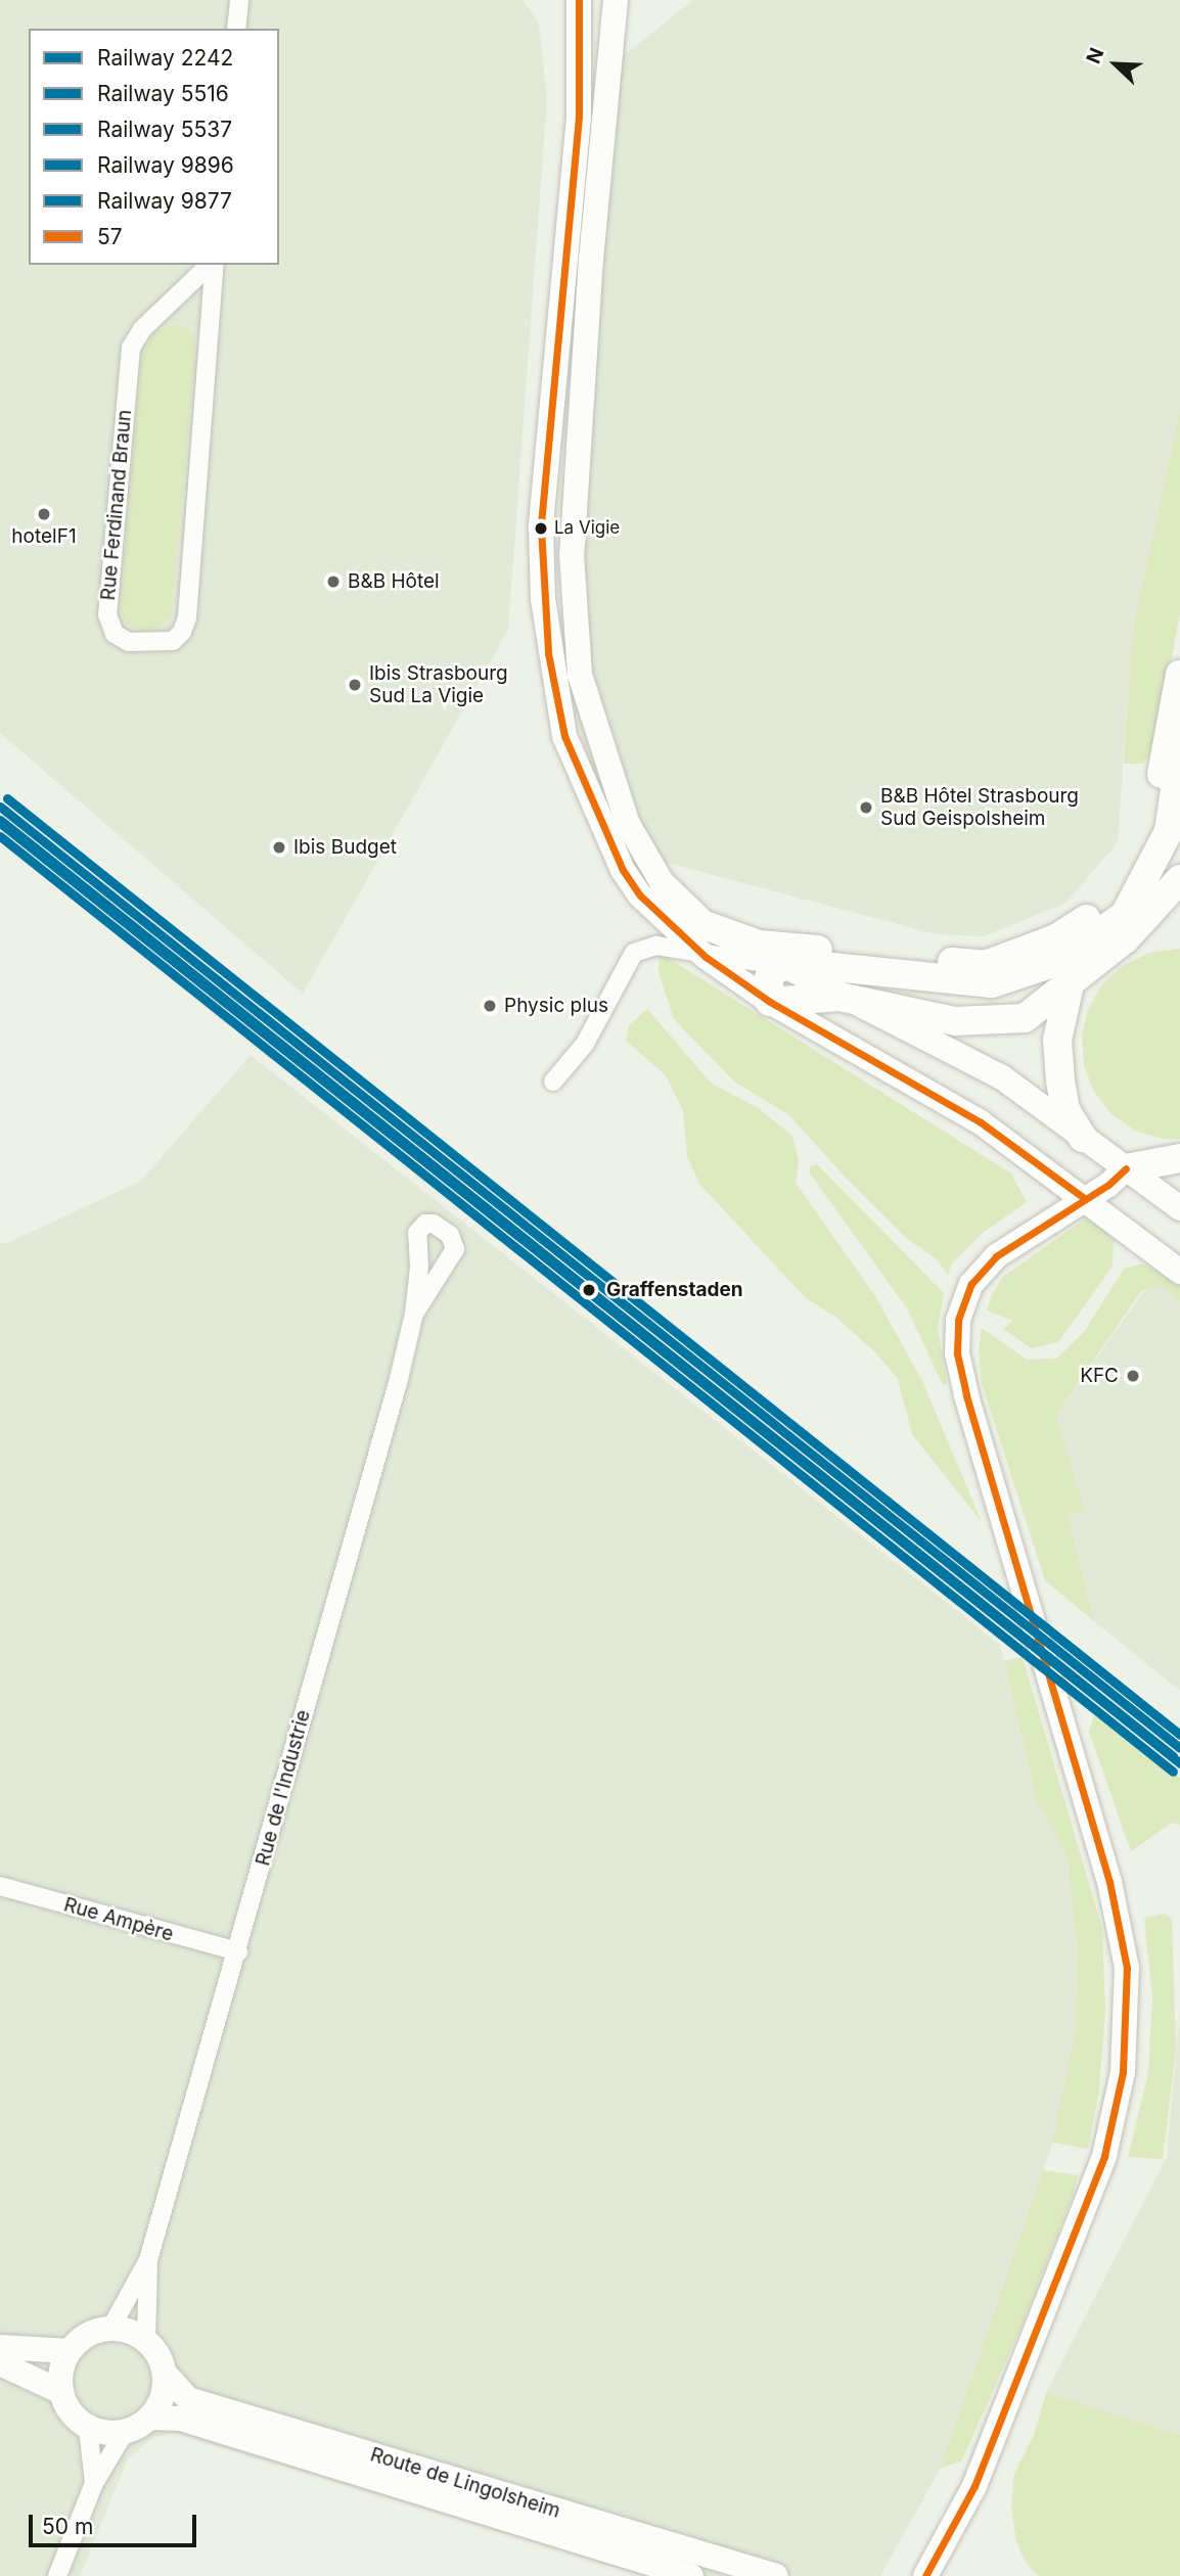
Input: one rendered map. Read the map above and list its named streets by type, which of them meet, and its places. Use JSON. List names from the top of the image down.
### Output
{
  "streets": {
    "main road": ["Route de Lingolsheim"],
    "street": ["Rue Ferdinand Braun", "Rue de l'Industrie", "Rue Ampère"]
  },
  "crossings": [
    ["Rue de l'Industrie", "Rue Ampère"],
    ["Rue de l'Industrie", "Route de Lingolsheim"]
  ],
  "places": [
    "hotelF1",
    "La Vigie",
    "B&B Hôtel",
    "Ibis Strasbourg Sud La Vigie",
    "B&B Hôtel Strasbourg Sud Geispolsheim",
    "Ibis Budget",
    "Physic plus",
    "Graffenstaden",
    "KFC"
  ],
  "lines": [
    "transit line 57",
    "rail line 9896",
    "rail line 2242",
    "rail line 5516",
    "rail line 5537",
    "rail line 9877"
  ],
  "legend": [
    "Railway 2242",
    "Railway 5516",
    "Railway 5537",
    "Railway 9896",
    "Railway 9877",
    "57"
  ],
  "scale_bar": "50 m",
  "north": "top left"
}
